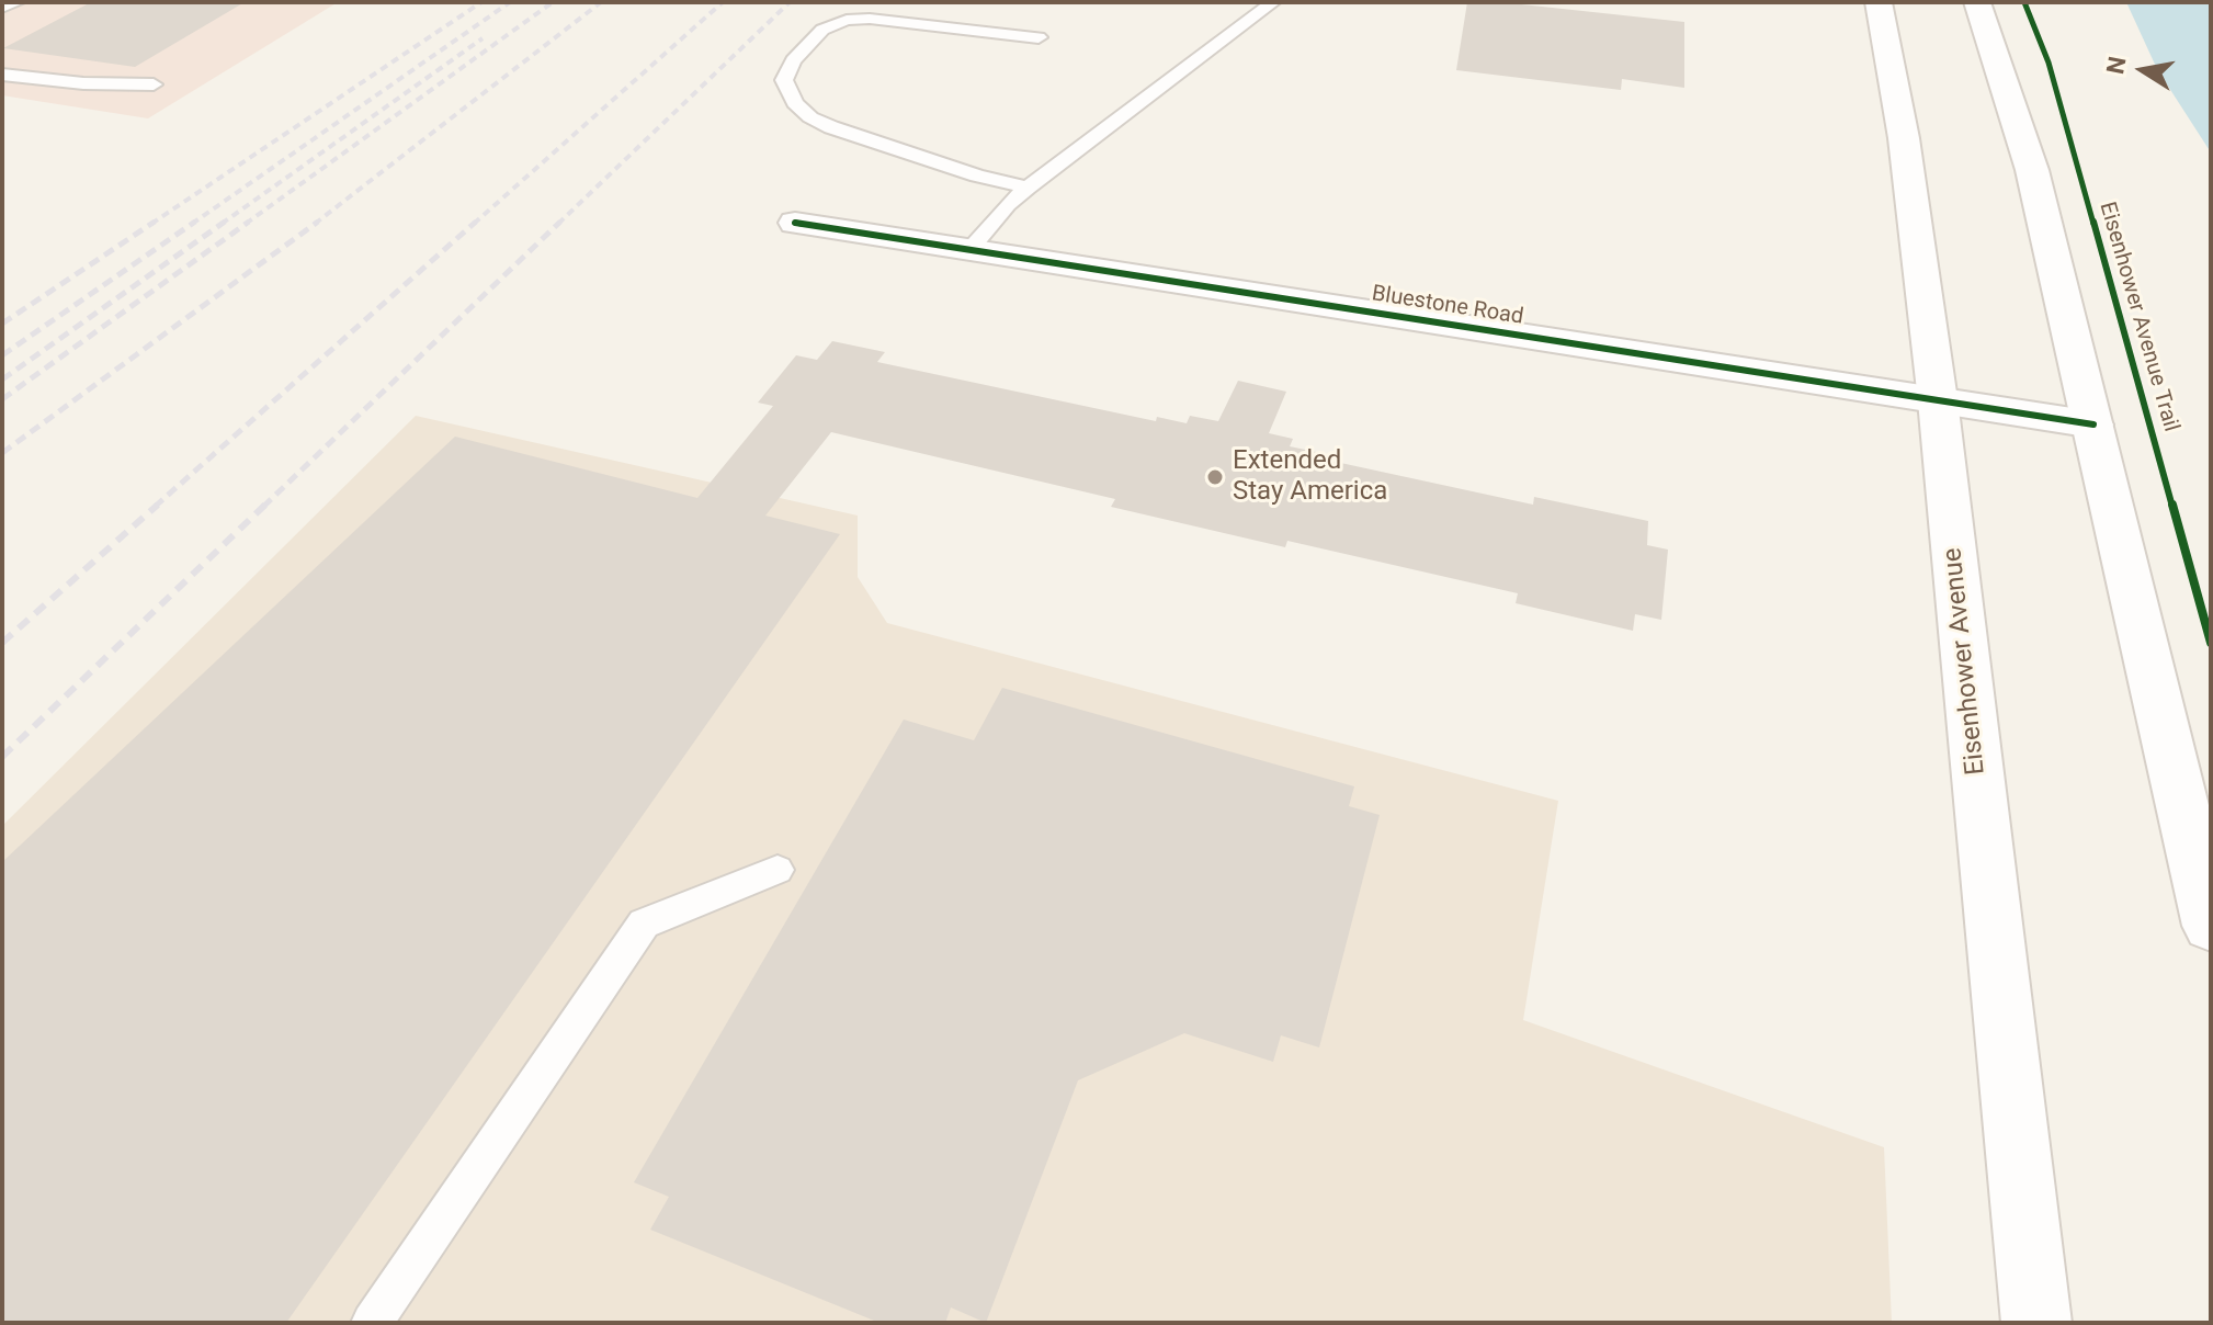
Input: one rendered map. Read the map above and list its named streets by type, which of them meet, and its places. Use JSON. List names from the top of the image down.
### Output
{
  "streets": {
    "main road": ["Bluestone Road", "Eisenhower Avenue"],
    "cycle path": ["Eisenhower Avenue Trail"]
  },
  "crossings": [
    ["Bluestone Road", "Eisenhower Avenue"]
  ],
  "places": ["Extended Stay America"],
  "north": "left"
}
